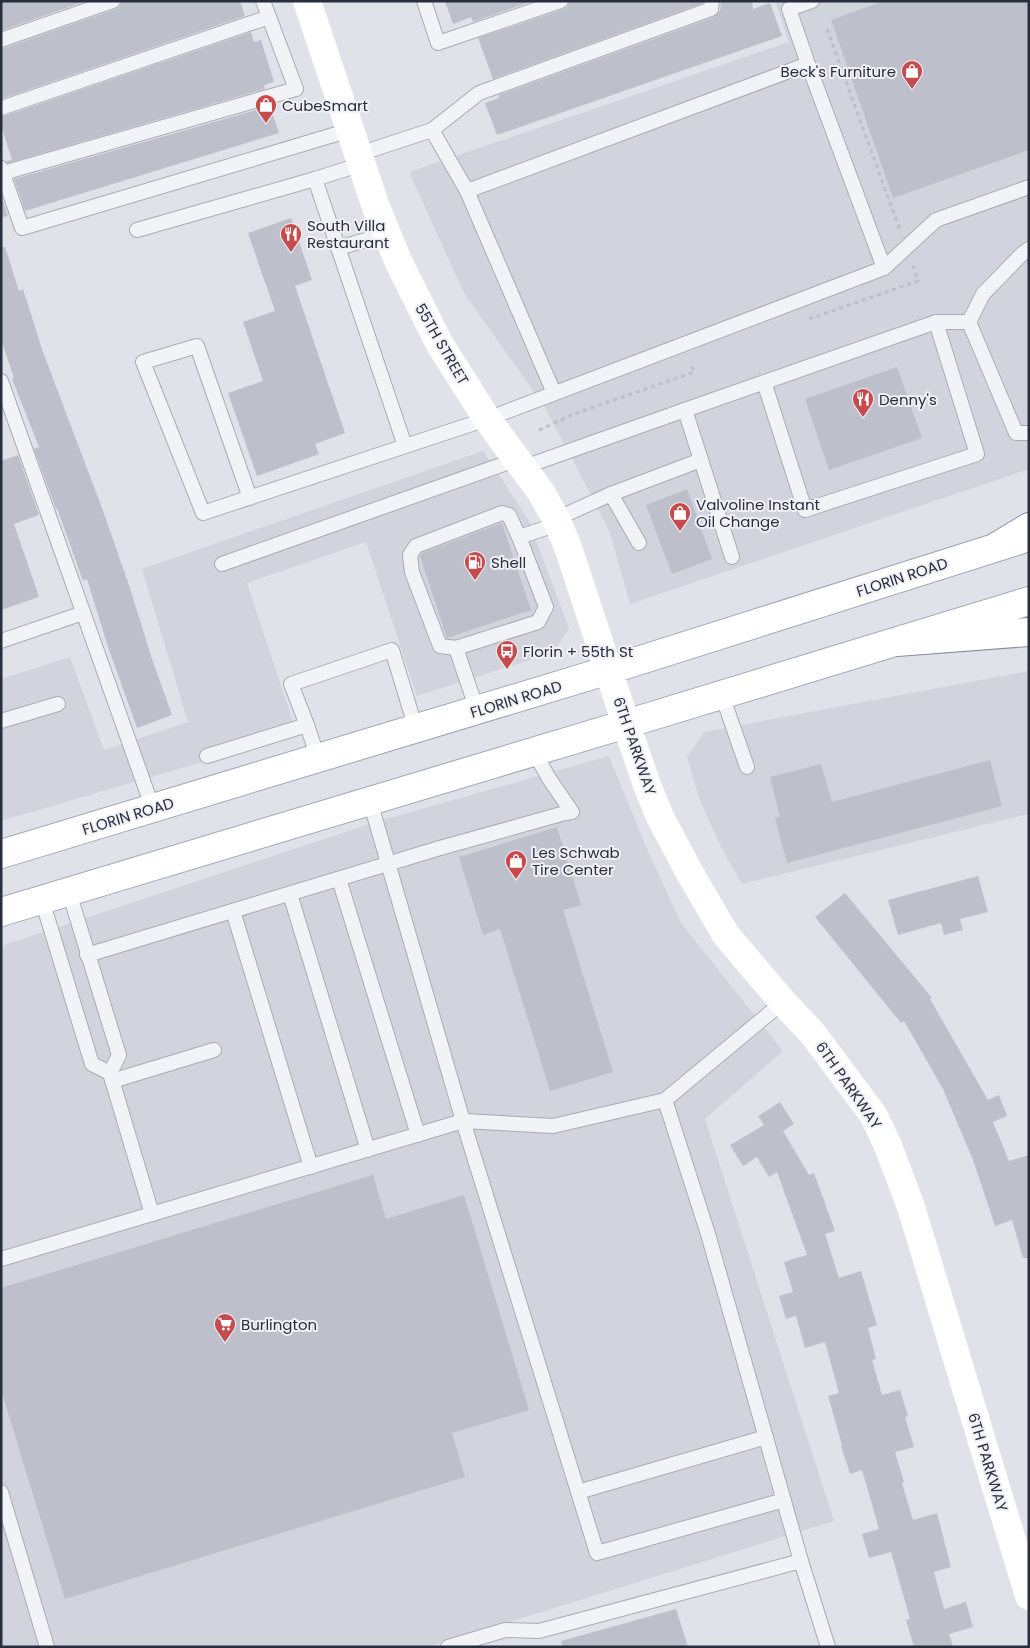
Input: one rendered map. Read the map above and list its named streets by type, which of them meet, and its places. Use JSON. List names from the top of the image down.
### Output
{
  "streets": {
    "main road": ["55TH STREET", "FLORIN ROAD", "6TH PARKWAY"]
  },
  "crossings": [
    ["55TH STREET", "FLORIN ROAD"],
    ["55TH STREET", "6TH PARKWAY"],
    ["FLORIN ROAD", "6TH PARKWAY"]
  ],
  "places": {
    "shop": [
      "Beck's Furniture",
      "CubeSmart",
      "Valvoline Instant Oil Change",
      "Les Schwab Tire Center"
    ],
    "restaurant": ["South Villa Restaurant", "Denny's"],
    "fuel station": ["Shell"],
    "bus stop": ["Florin + 55th St"],
    "supermarket": ["Burlington"]
  }
}
